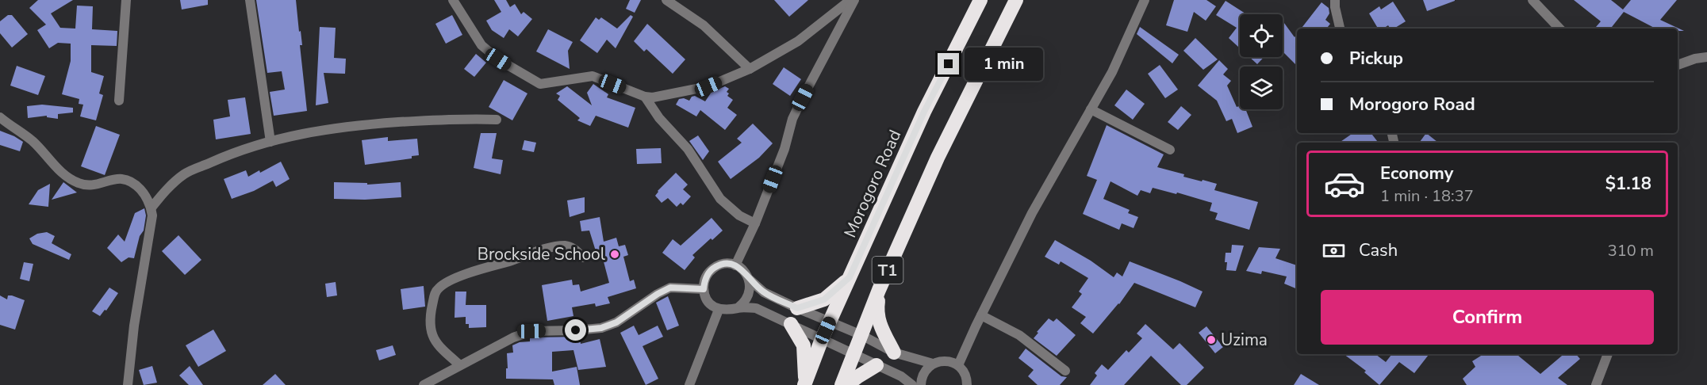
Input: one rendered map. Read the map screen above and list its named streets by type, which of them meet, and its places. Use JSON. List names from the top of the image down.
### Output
{
  "streets": {
    "highway": ["Morogoro Road", "T1"]
  },
  "places": ["Brockside School", "Uzima"],
  "page": {
    "banner": ["Pickup", "Morogoro Road"],
    "bubble": "1 min",
    "list": [
      {
        "name": "Economy",
        "note": "1 min · 18:37",
        "value": "$1.18"
      }
    ],
    "pay": ["Cash", "310 m"],
    "buttons": "Confirm"
  }
}
